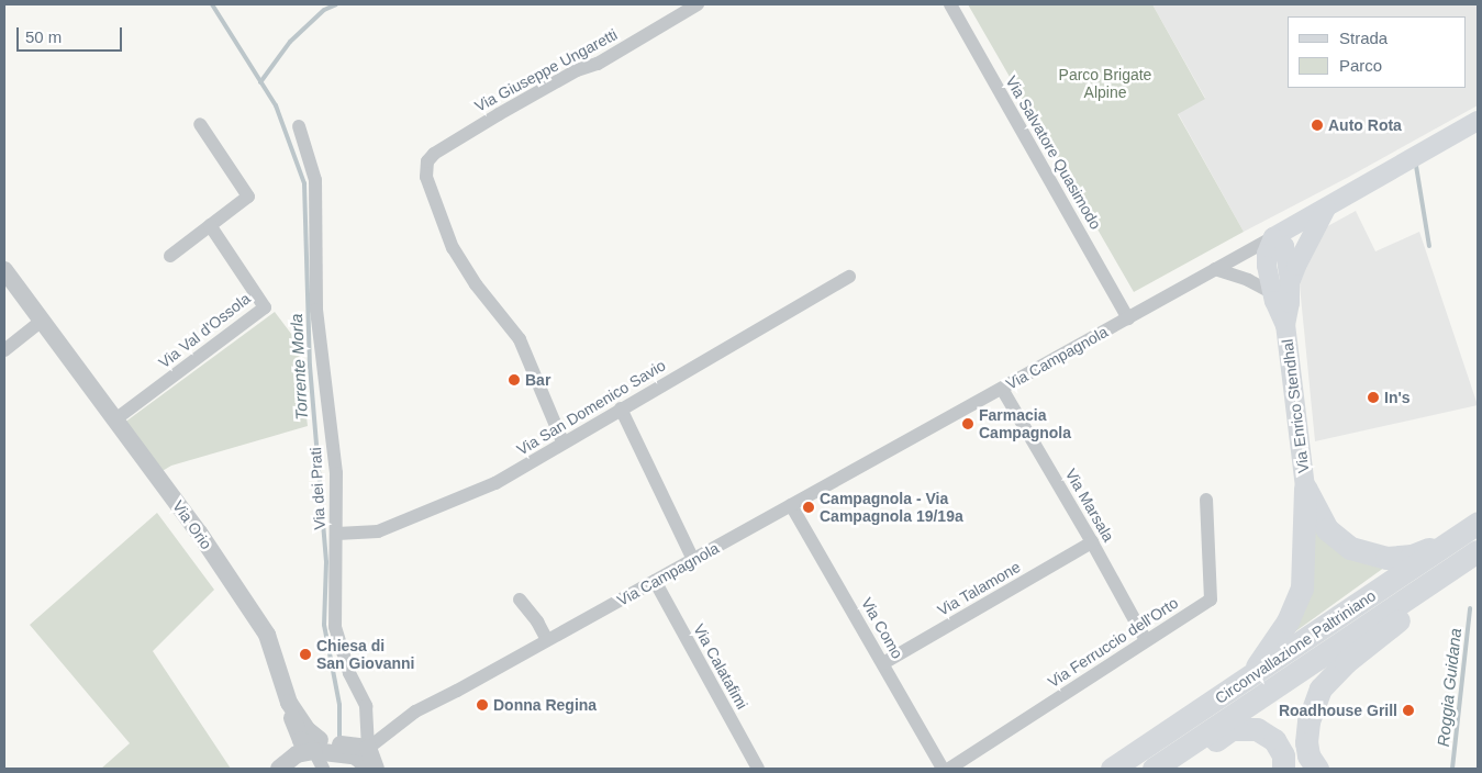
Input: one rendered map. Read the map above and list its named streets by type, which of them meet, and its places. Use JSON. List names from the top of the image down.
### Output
{
  "streets": {
    "highway": ["Circonvallazione Paltriniano"],
    "main road": ["Via Campagnola", "Via Enrico Stendhal"],
    "street": [
      "Via Giuseppe Ungaretti",
      "Via Salvatore Quasimodo",
      "Via Val d'Ossola",
      "Via San Domenico Savio",
      "Via dei Prati",
      "Via Marsala",
      "Via Orio",
      "Via Talamone",
      "Via Como",
      "Via Ferruccio dell'Orto",
      "Via Calatafimi"
    ]
  },
  "crossings": [
    ["Via Giuseppe Ungaretti", "Via San Domenico Savio"],
    ["Via Salvatore Quasimodo", "Via Campagnola"],
    ["Via Val d'Ossola", "Via Orio"],
    ["Via Campagnola", "Via Enrico Stendhal"],
    ["Via Campagnola", "Via dei Prati"],
    ["Via Campagnola", "Via Marsala"],
    ["Via Campagnola", "Via Como"],
    ["Via Campagnola", "Via Calatafimi"],
    ["Via San Domenico Savio", "Via dei Prati"],
    ["Via Marsala", "Via Talamone"],
    ["Via Marsala", "Via Ferruccio dell'Orto"],
    ["Via Talamone", "Via Como"]
  ],
  "water": ["Torrente Morla", "Roggia Guidana"],
  "parks": ["Parco Brigate Alpine"],
  "places": [
    "Auto Rota",
    "Bar",
    "In's",
    "Farmacia Campagnola",
    "Campagnola - Via Campagnola 19/19a",
    "Chiesa di San Giovanni",
    "Donna Regina",
    "Roadhouse Grill"
  ],
  "legend": ["Strada", "Parco"],
  "scale_bar": "50 m"
}
